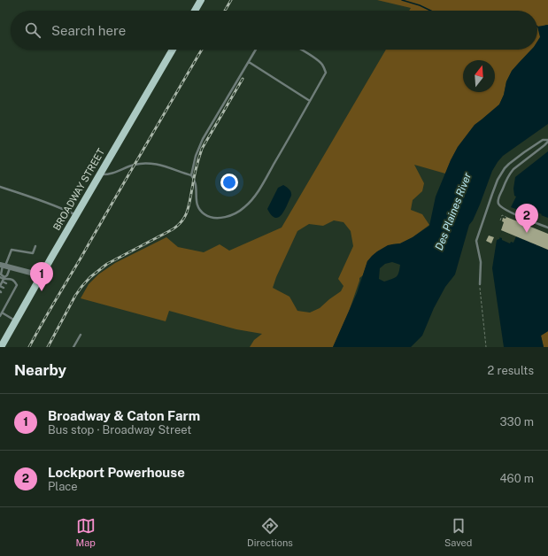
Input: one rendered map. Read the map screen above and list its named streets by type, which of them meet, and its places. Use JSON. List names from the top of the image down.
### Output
{
  "streets": {
    "main road": ["BROADWAY STREET"]
  },
  "water": ["Des Plaines River"],
  "north": "top",
  "page": {
    "search": "Search here",
    "pins": ["2", "1"],
    "heading": ["Nearby", "2 results"],
    "list": [
      {
        "mark": "1",
        "name": "Broadway & Caton Farm",
        "note": "Bus stop · Broadway Street",
        "value": "330 m"
      },
      {
        "mark": "2",
        "name": "Lockport Powerhouse",
        "note": "Place",
        "value": "460 m"
      }
    ],
    "nav": ["Map", "Directions", "Saved"]
  }
}
